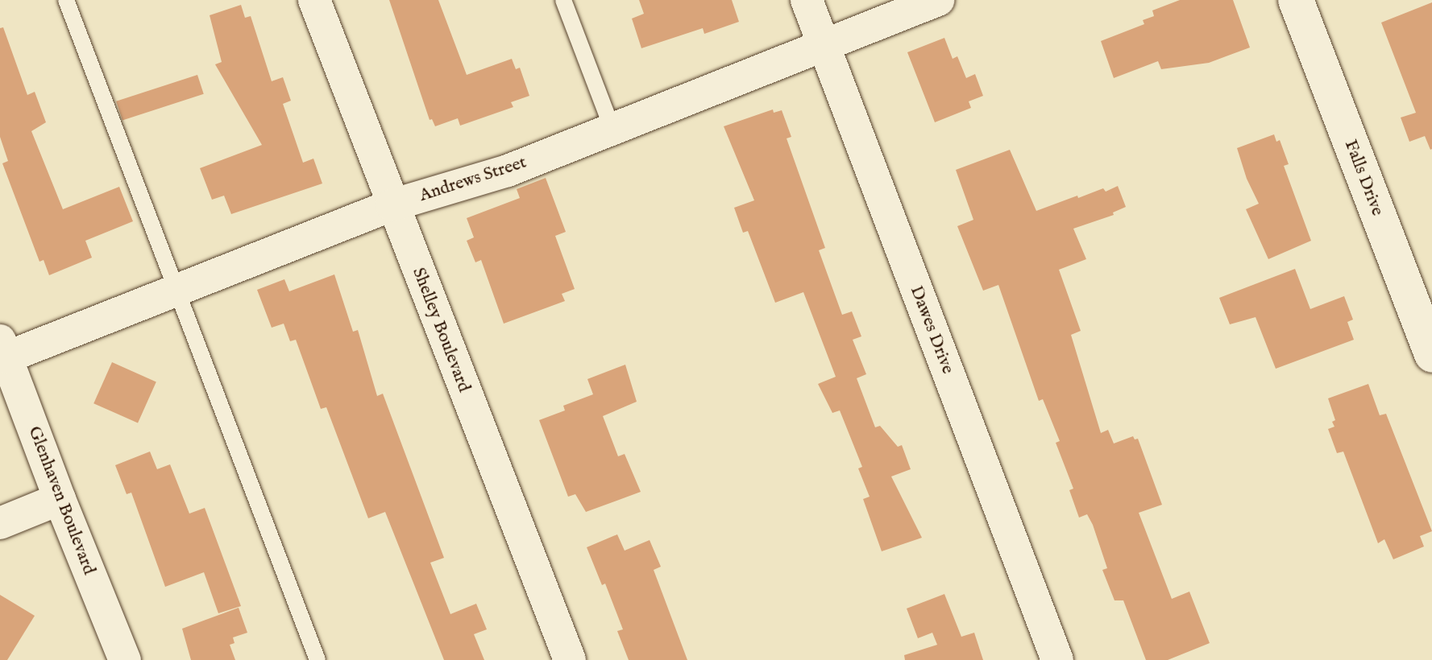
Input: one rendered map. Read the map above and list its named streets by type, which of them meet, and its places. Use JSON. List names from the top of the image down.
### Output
{
  "streets": {
    "street": [
      "Falls Drive",
      "Andrews Street",
      "Shelley Boulevard",
      "Dawes Drive",
      "Glenhaven Boulevard"
    ]
  },
  "crossings": [
    ["Andrews Street", "Shelley Boulevard"],
    ["Andrews Street", "Dawes Drive"],
    ["Andrews Street", "Glenhaven Boulevard"]
  ]
}
